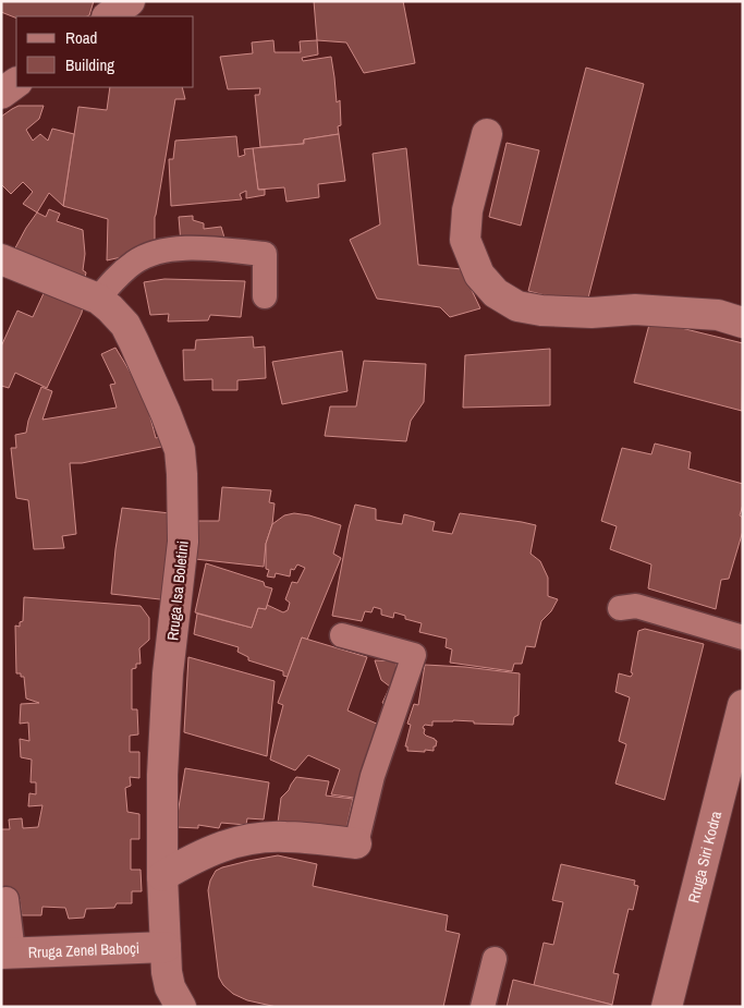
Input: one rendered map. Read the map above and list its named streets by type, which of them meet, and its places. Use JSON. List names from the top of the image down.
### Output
{
  "streets": {
    "street": ["Rruga Isa Boletini", "Rruga Siri Kodra", "Rruga Zenel Baboçi"]
  },
  "crossings": [
    ["Rruga Isa Boletini", "Rruga Zenel Baboçi"]
  ],
  "legend": ["Road", "Building"]
}
